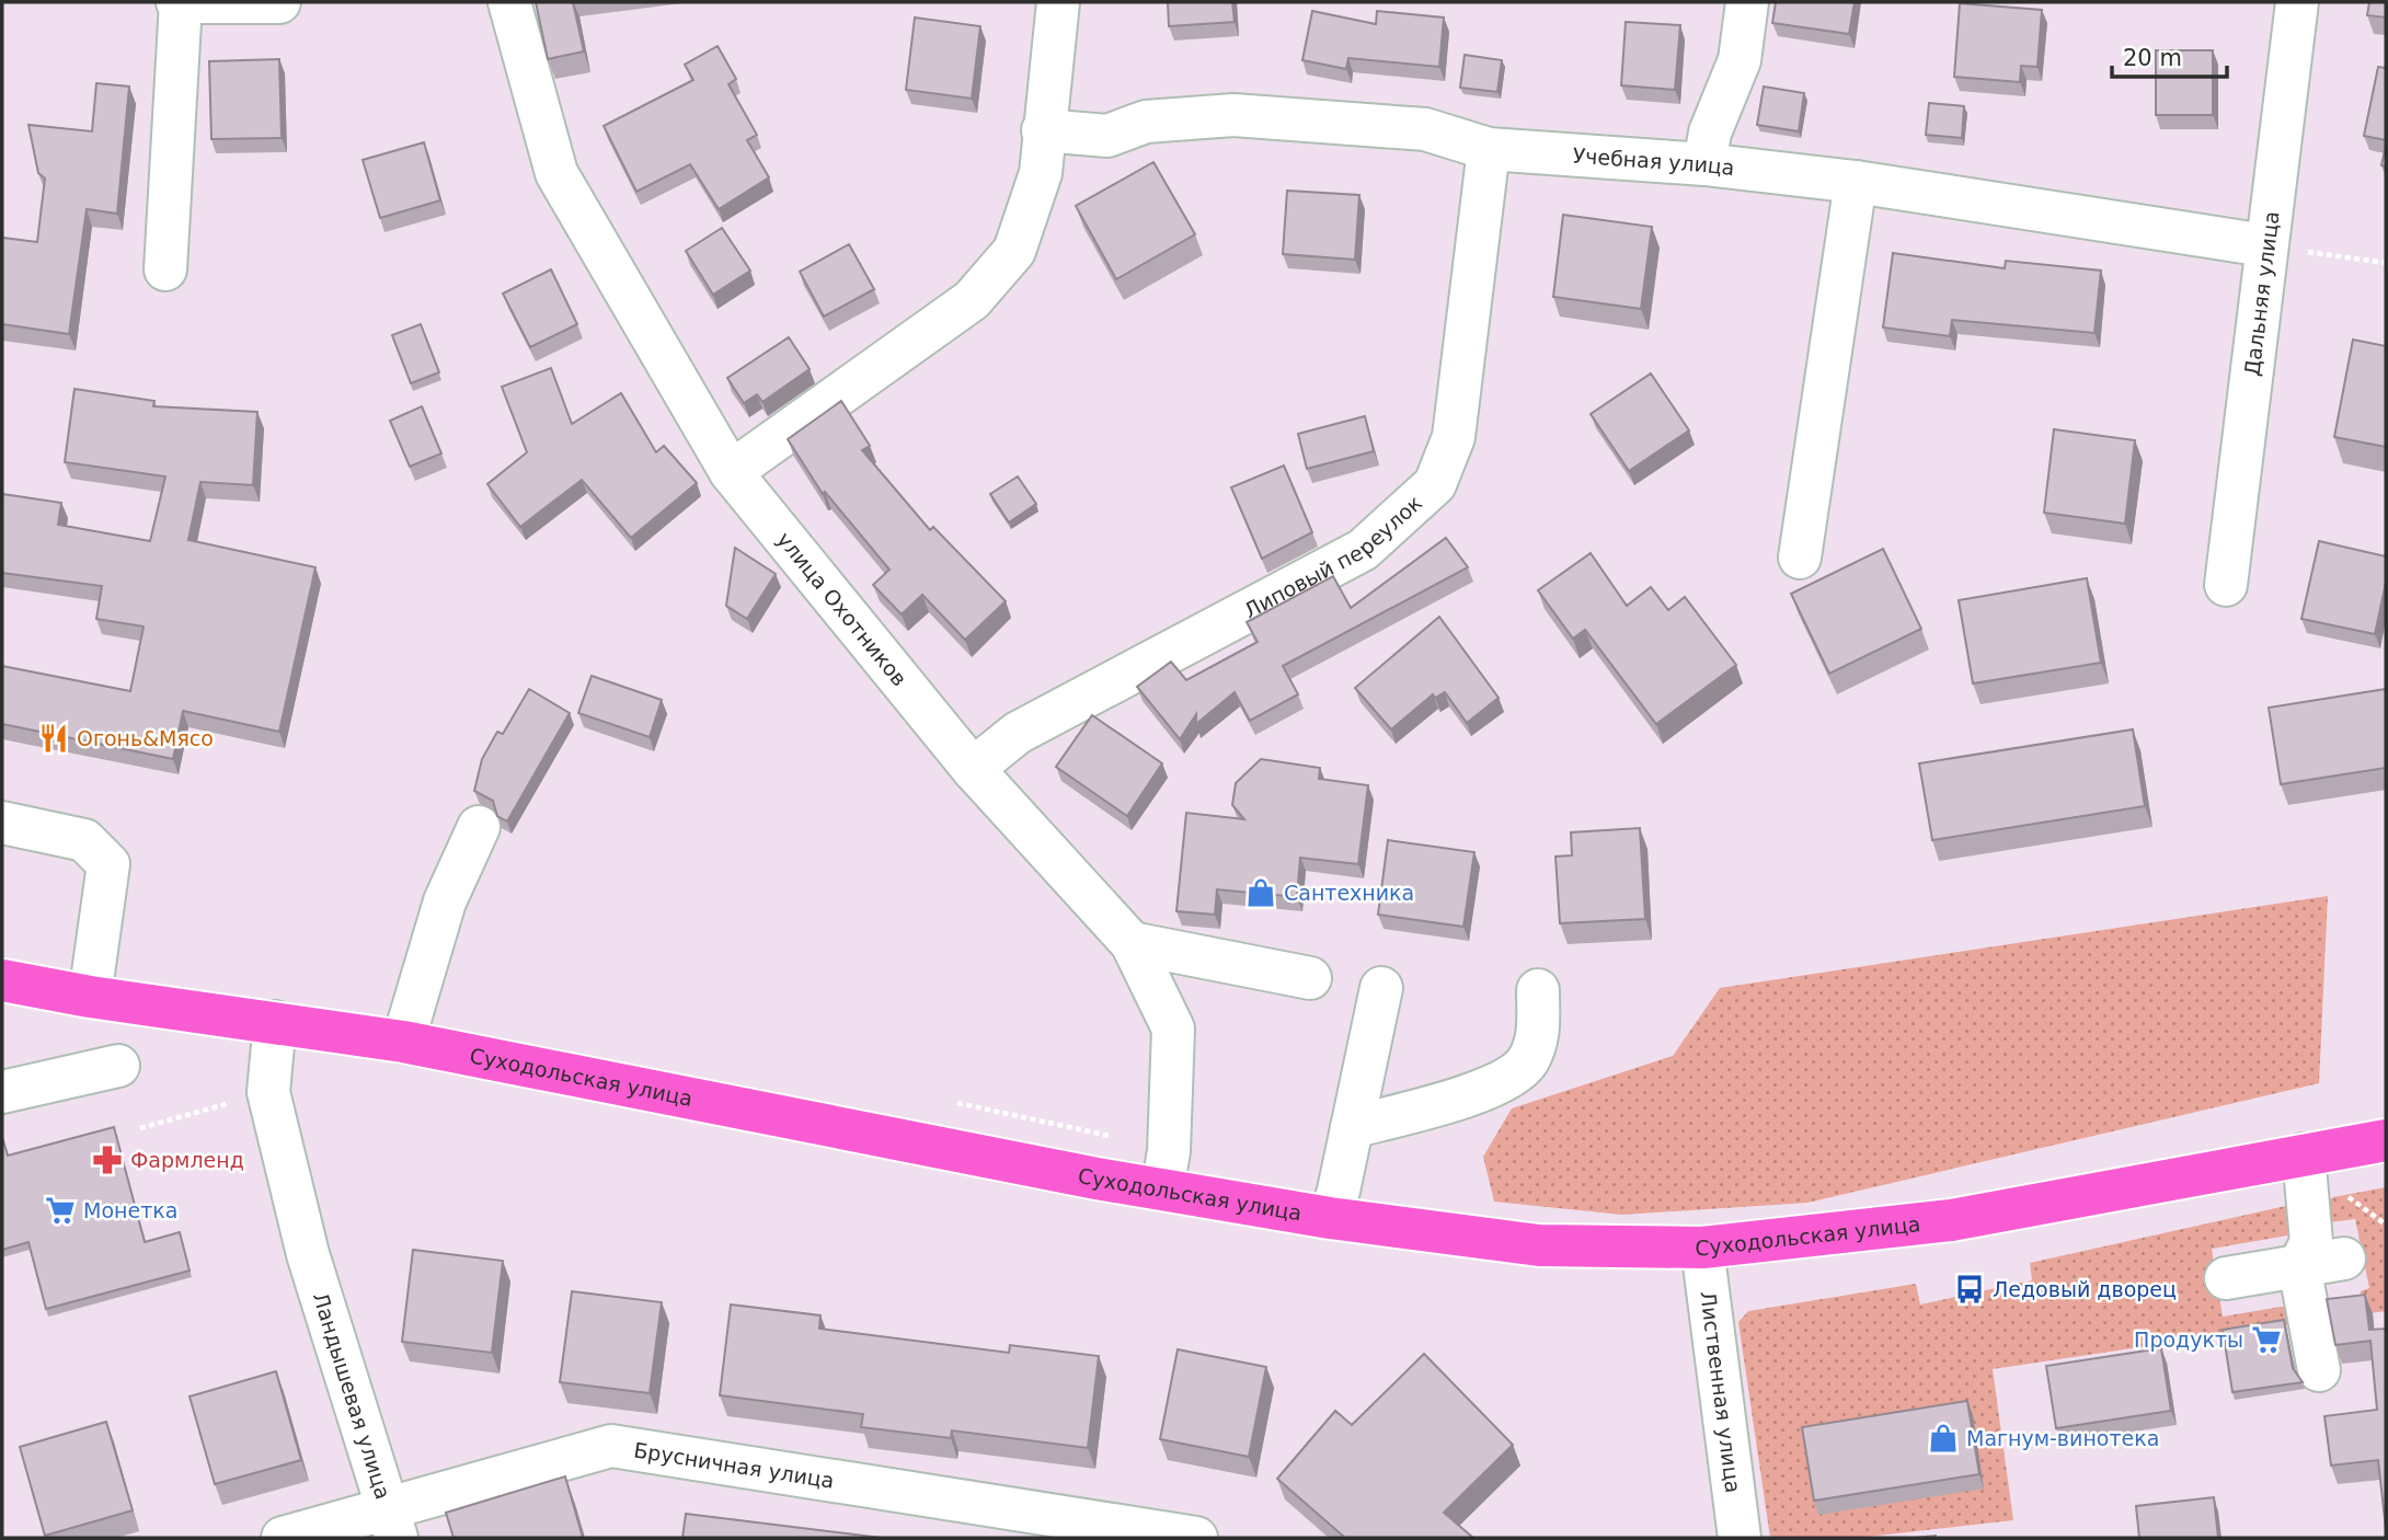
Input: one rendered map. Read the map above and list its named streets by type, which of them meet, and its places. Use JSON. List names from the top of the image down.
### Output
{
  "streets": {
    "main road": ["Суходольская улица"],
    "street": [
      "Учебная улица",
      "Дальняя улица",
      "Липовый переулок",
      "улица Охотников",
      "Лиственная улица",
      "Ландышевая улица",
      "Брусничная улица"
    ]
  },
  "crossings": [
    ["Учебная улица", "Дальняя улица"],
    ["Учебная улица", "Липовый переулок"],
    ["Липовый переулок", "улица Охотников"],
    ["улица Охотников", "Суходольская улица"],
    ["Суходольская улица", "Лиственная улица"],
    ["Суходольская улица", "Ландышевая улица"],
    ["Ландышевая улица", "Брусничная улица"]
  ],
  "places": {
    "restaurant": ["Огонь&Мясо"],
    "shop": ["Сантехника", "Магнум-винотека"],
    "pharmacy": ["Фармленд"],
    "supermarket": ["Монетка", "Продукты"],
    "bus stop": ["Ледовый дворец"]
  },
  "scale_bar": "20 m"
}
